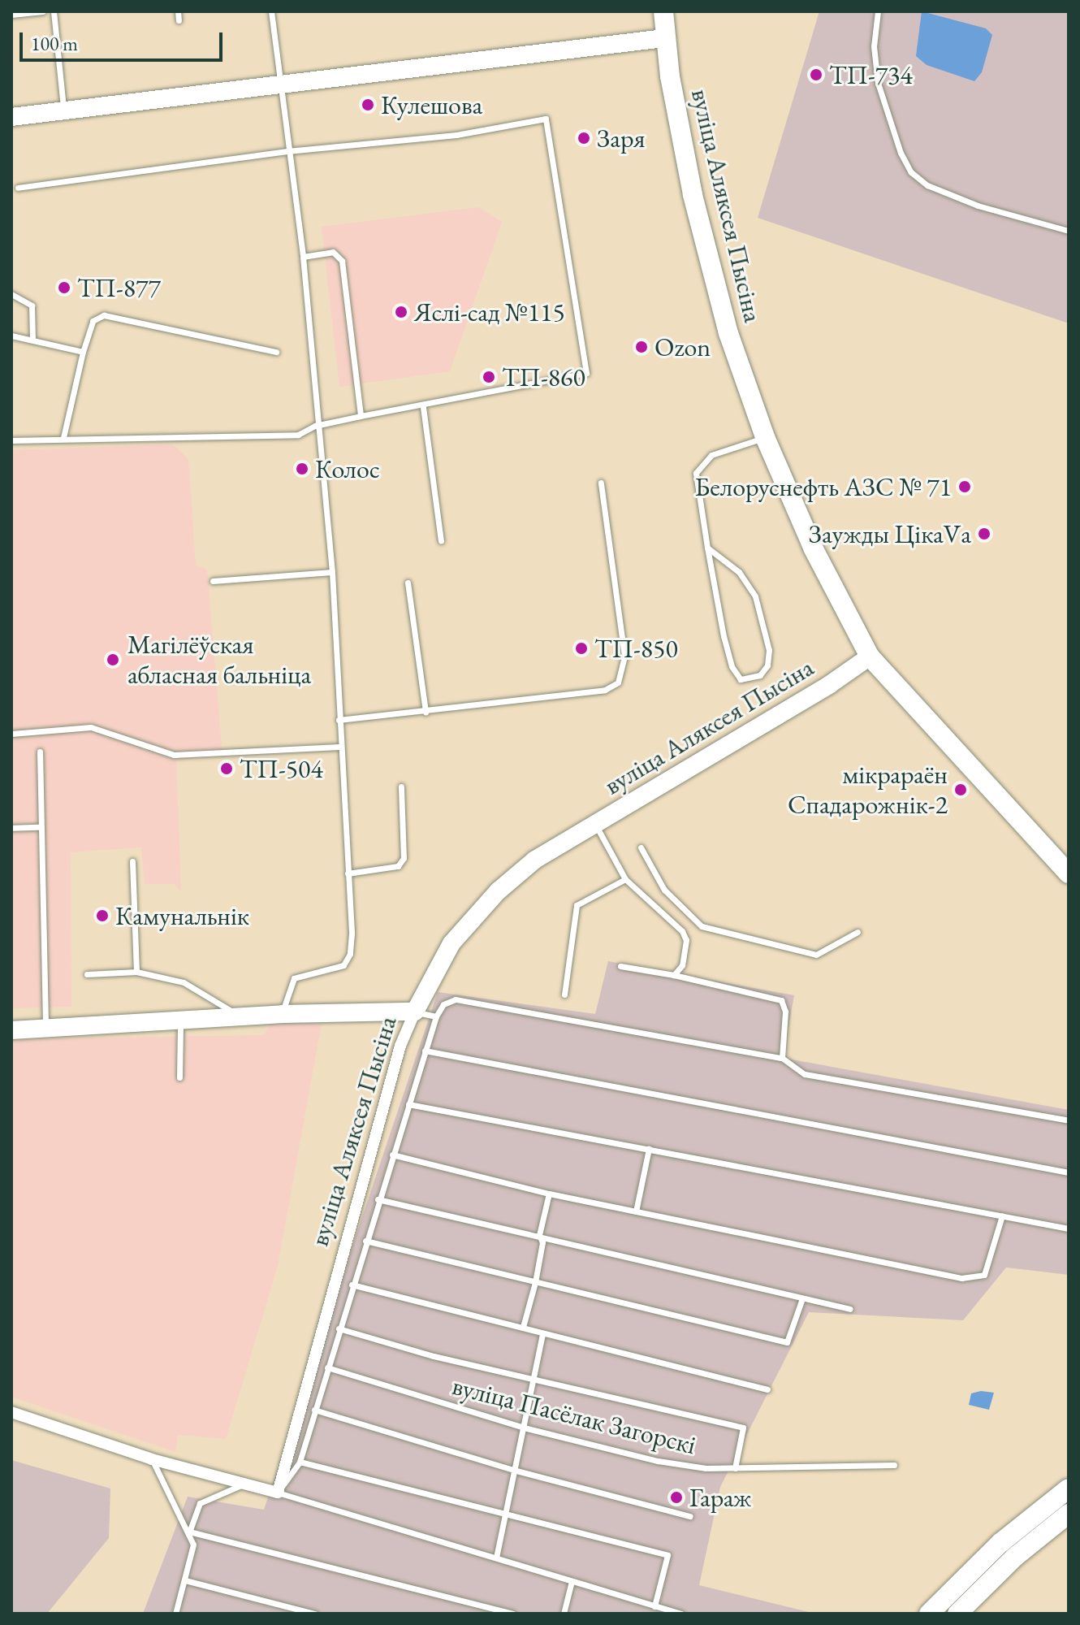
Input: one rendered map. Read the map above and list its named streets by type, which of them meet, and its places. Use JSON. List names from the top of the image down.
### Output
{
  "streets": {
    "main road": ["вуліца Аляксея Пысіна"],
    "lane": ["вуліца Пасёлак Загорскі"]
  },
  "places": [
    "ТП-734",
    "Кулешова",
    "Заря",
    "ТП-877",
    "Яслі-сад №115",
    "Ozon",
    "ТП-860",
    "Колос",
    "Белоруснефть АЗС № 71",
    "Заужды ЦікаVа",
    "ТП-850",
    "Магілёўская абласная бальніца",
    "ТП-504",
    "мікрараён Спадарожнік-2",
    "Камунальнік",
    "Гараж"
  ],
  "scale_bar": "100 m"
}
